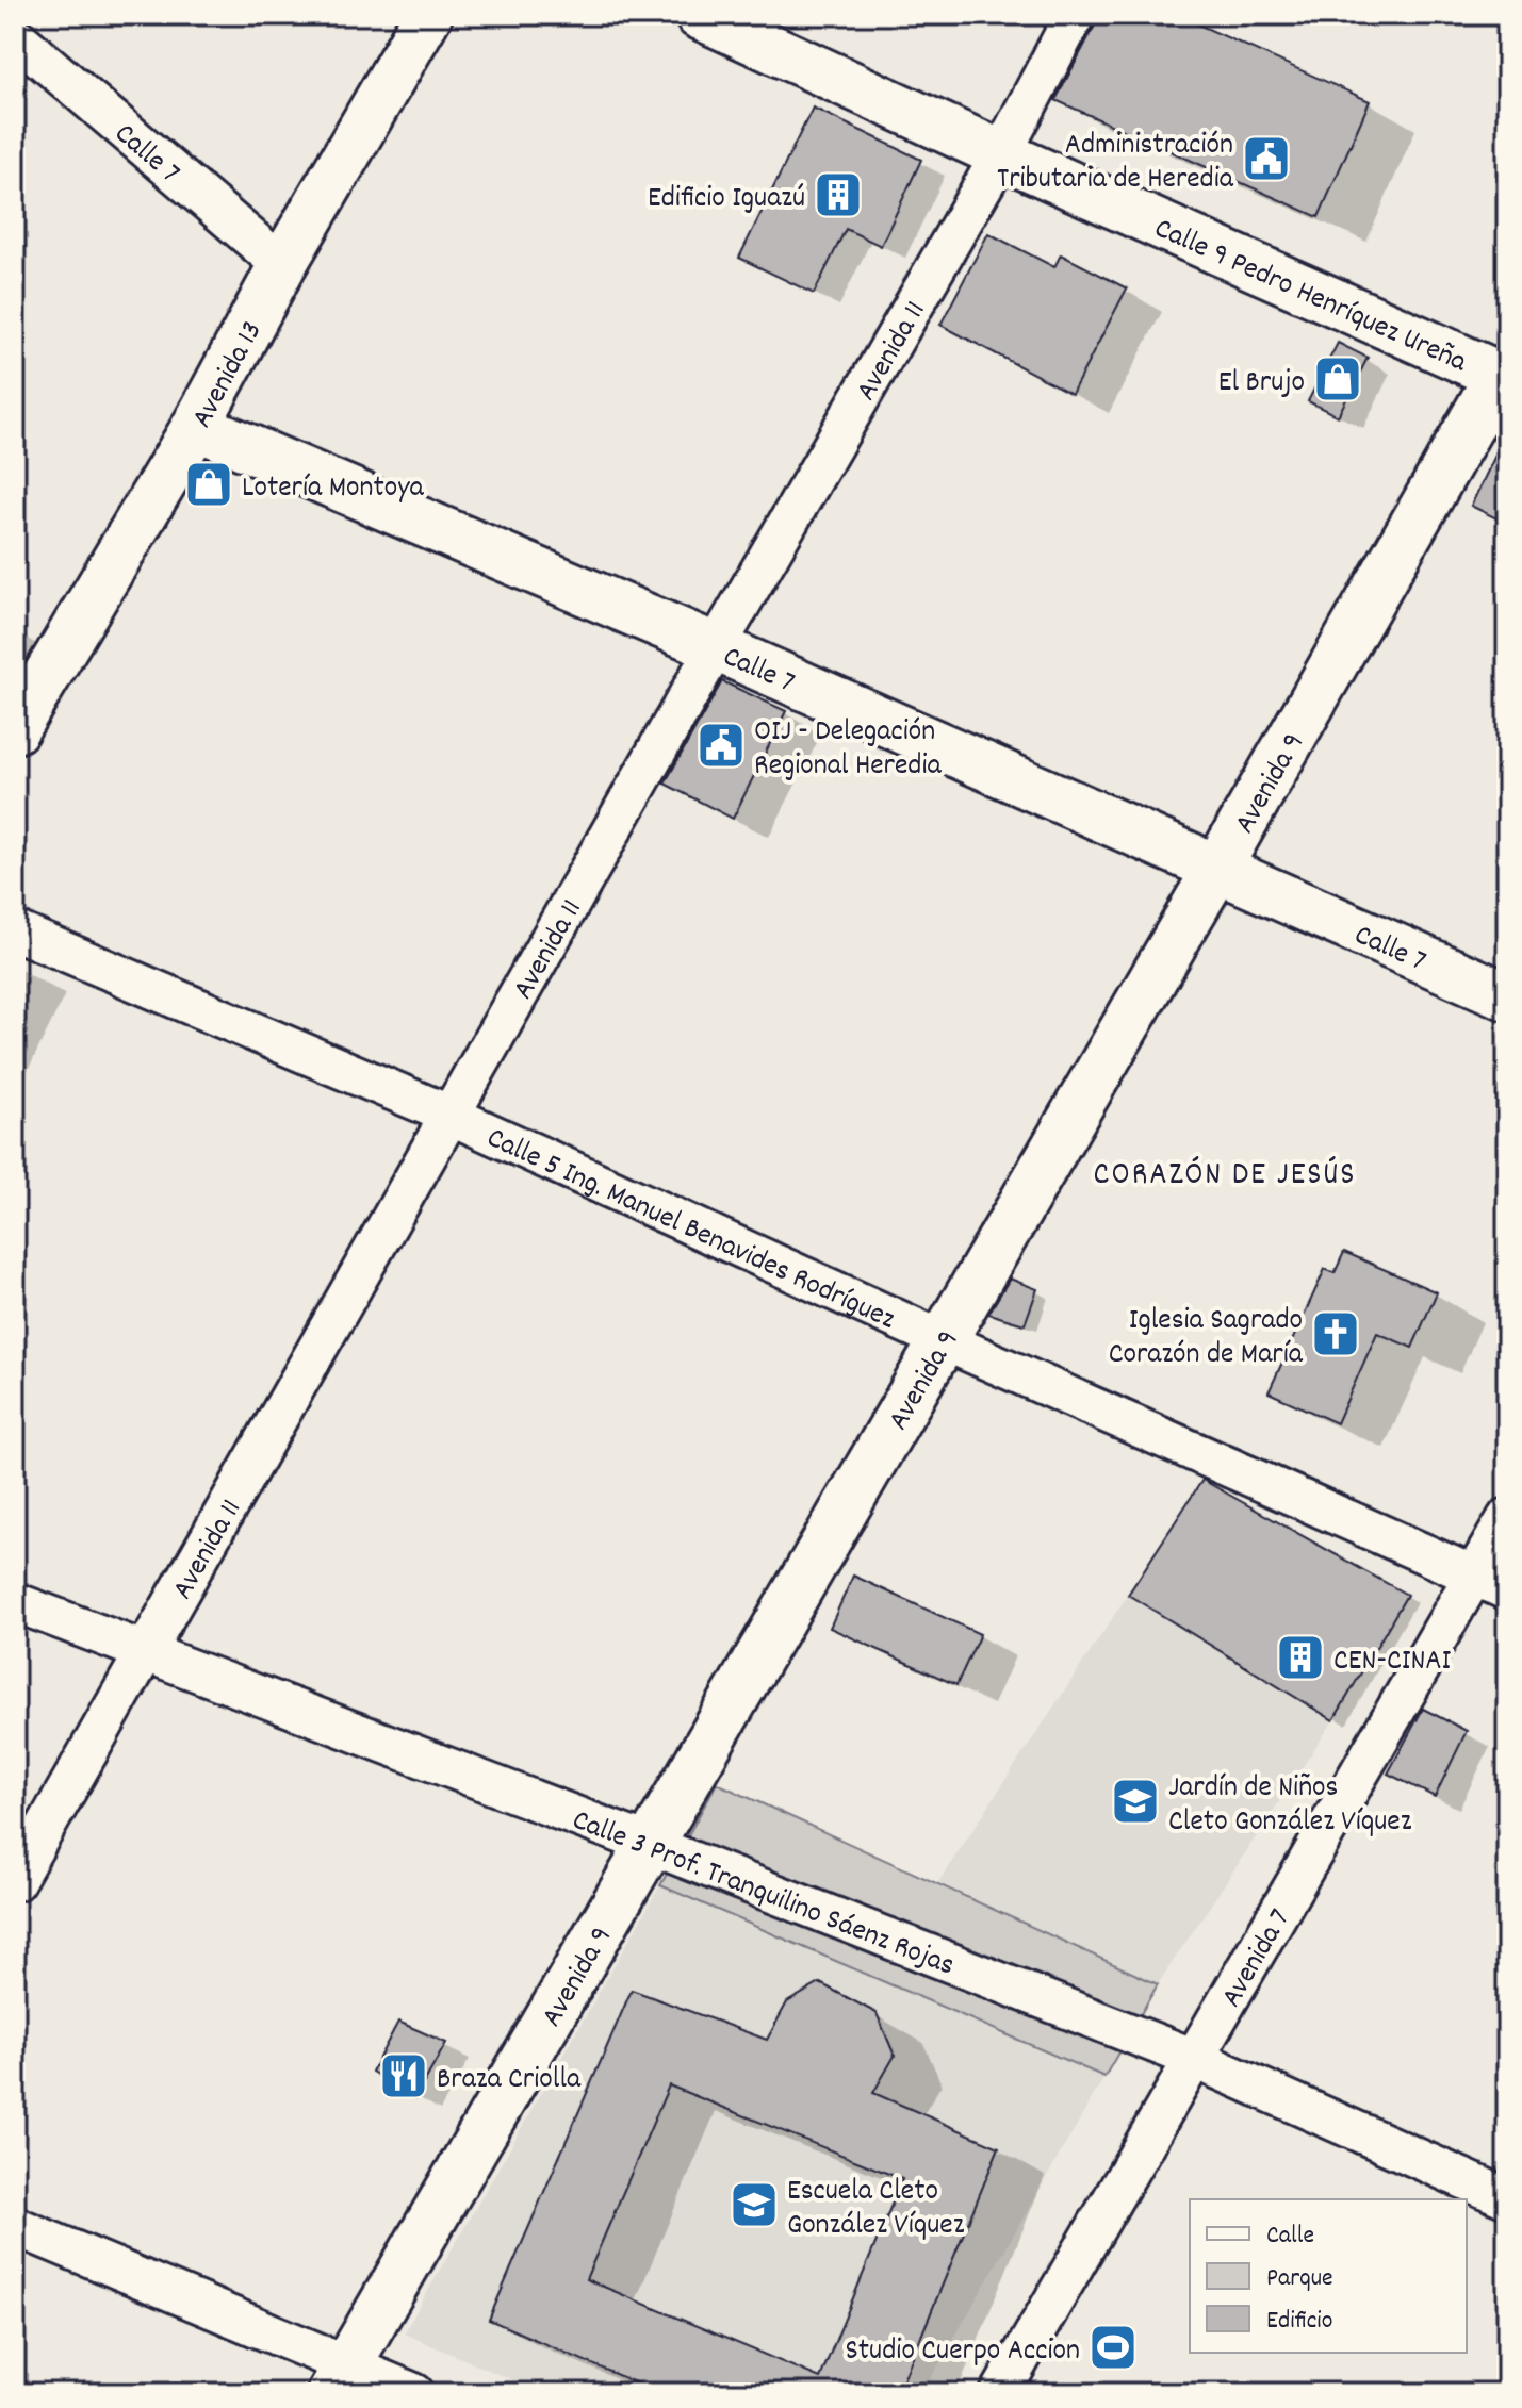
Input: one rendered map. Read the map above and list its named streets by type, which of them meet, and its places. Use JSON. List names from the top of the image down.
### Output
{
  "streets": {
    "main road": [
      "Calle 7",
      "Calle 9 Pedro Henríquez Ureña",
      "Avenida 13",
      "Avenida 9"
    ],
    "street": [
      "Avenida 11",
      "Calle 5 Ing. Manuel Benavides Rodríguez",
      "Calle 3 Prof. Tranquilino Sáenz Rojas",
      "Avenida 7"
    ]
  },
  "crossings": [
    ["Calle 7", "Avenida 11"],
    ["Calle 7", "Avenida 13"],
    ["Calle 7", "Avenida 9"],
    ["Calle 9 Pedro Henríquez Ureña", "Avenida 11"],
    ["Calle 9 Pedro Henríquez Ureña", "Avenida 9"],
    ["Avenida 11", "Calle 5 Ing. Manuel Benavides Rodríguez"],
    ["Avenida 11", "Calle 3 Prof. Tranquilino Sáenz Rojas"],
    ["Avenida 9", "Calle 5 Ing. Manuel Benavides Rodríguez"],
    ["Avenida 9", "Calle 3 Prof. Tranquilino Sáenz Rojas"],
    ["Calle 5 Ing. Manuel Benavides Rodríguez", "Avenida 7"],
    ["Calle 3 Prof. Tranquilino Sáenz Rojas", "Avenida 7"]
  ],
  "districts": ["CORAZÓN DE JESÚS"],
  "places": {
    "public building": ["Administración Tributaria de Heredia", "OIJ - Delegación Regional Heredia"],
    "building": ["Edificio Iguazú", "CEN-CINAI"],
    "shop": ["El Brujo", "Lotería Montoya"],
    "church": ["Iglesia Sagrado Corazón de María"],
    "school or university": ["Jardín de Niños Cleto González Víquez", "Escuela Cleto González Víquez"],
    "restaurant": ["Braza Criolla"],
    "sports": ["Studio Cuerpo Accion"]
  },
  "legend": ["Calle", "Parque", "Edificio"]
}
